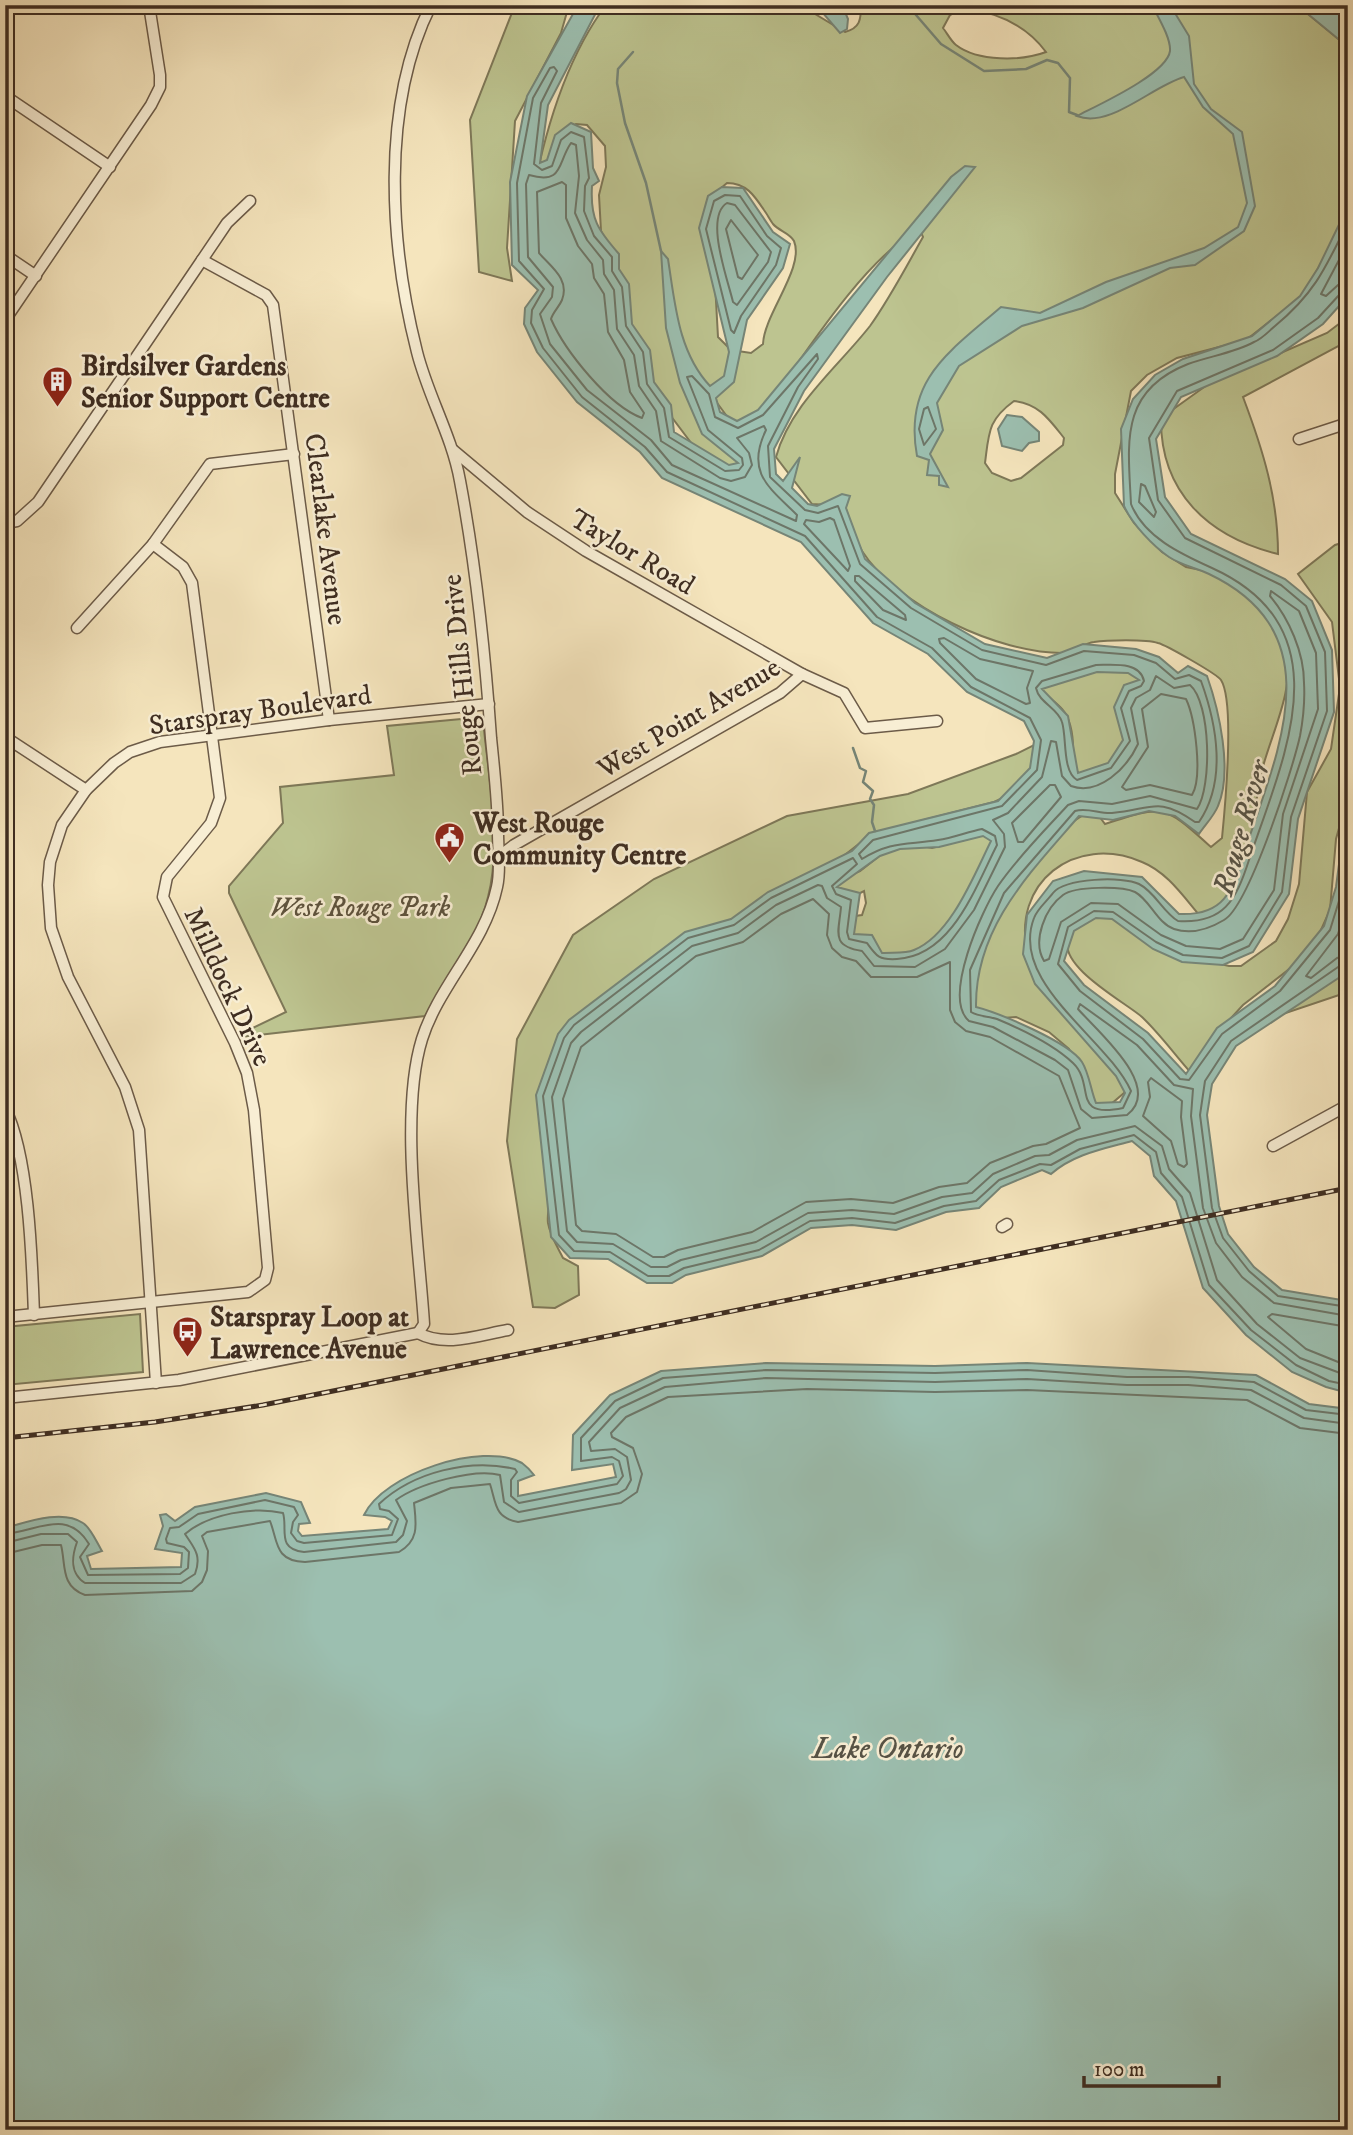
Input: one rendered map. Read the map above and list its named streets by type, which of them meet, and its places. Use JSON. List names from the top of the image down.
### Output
{
  "streets": {
    "street": [
      "Clearlake Avenue",
      "Taylor Road",
      "Rouge Hills Drive",
      "Starspray Boulevard",
      "West Point Avenue",
      "Milldock Drive"
    ]
  },
  "crossings": [
    ["Clearlake Avenue", "Starspray Boulevard"],
    ["Taylor Road", "Rouge Hills Drive"],
    ["Taylor Road", "West Point Avenue"],
    ["Rouge Hills Drive", "Starspray Boulevard"],
    ["Rouge Hills Drive", "West Point Avenue"],
    ["Starspray Boulevard", "Milldock Drive"]
  ],
  "water": ["Rouge River", "Lake Ontario"],
  "parks": ["West Rouge Park"],
  "places": {
    "building": ["Birdsilver Gardens Senior Support Centre"],
    "public building": ["West Rouge Community Centre"],
    "bus stop": ["Starspray Loop at Lawrence Avenue"]
  },
  "scale_bar": "100 m"
}
